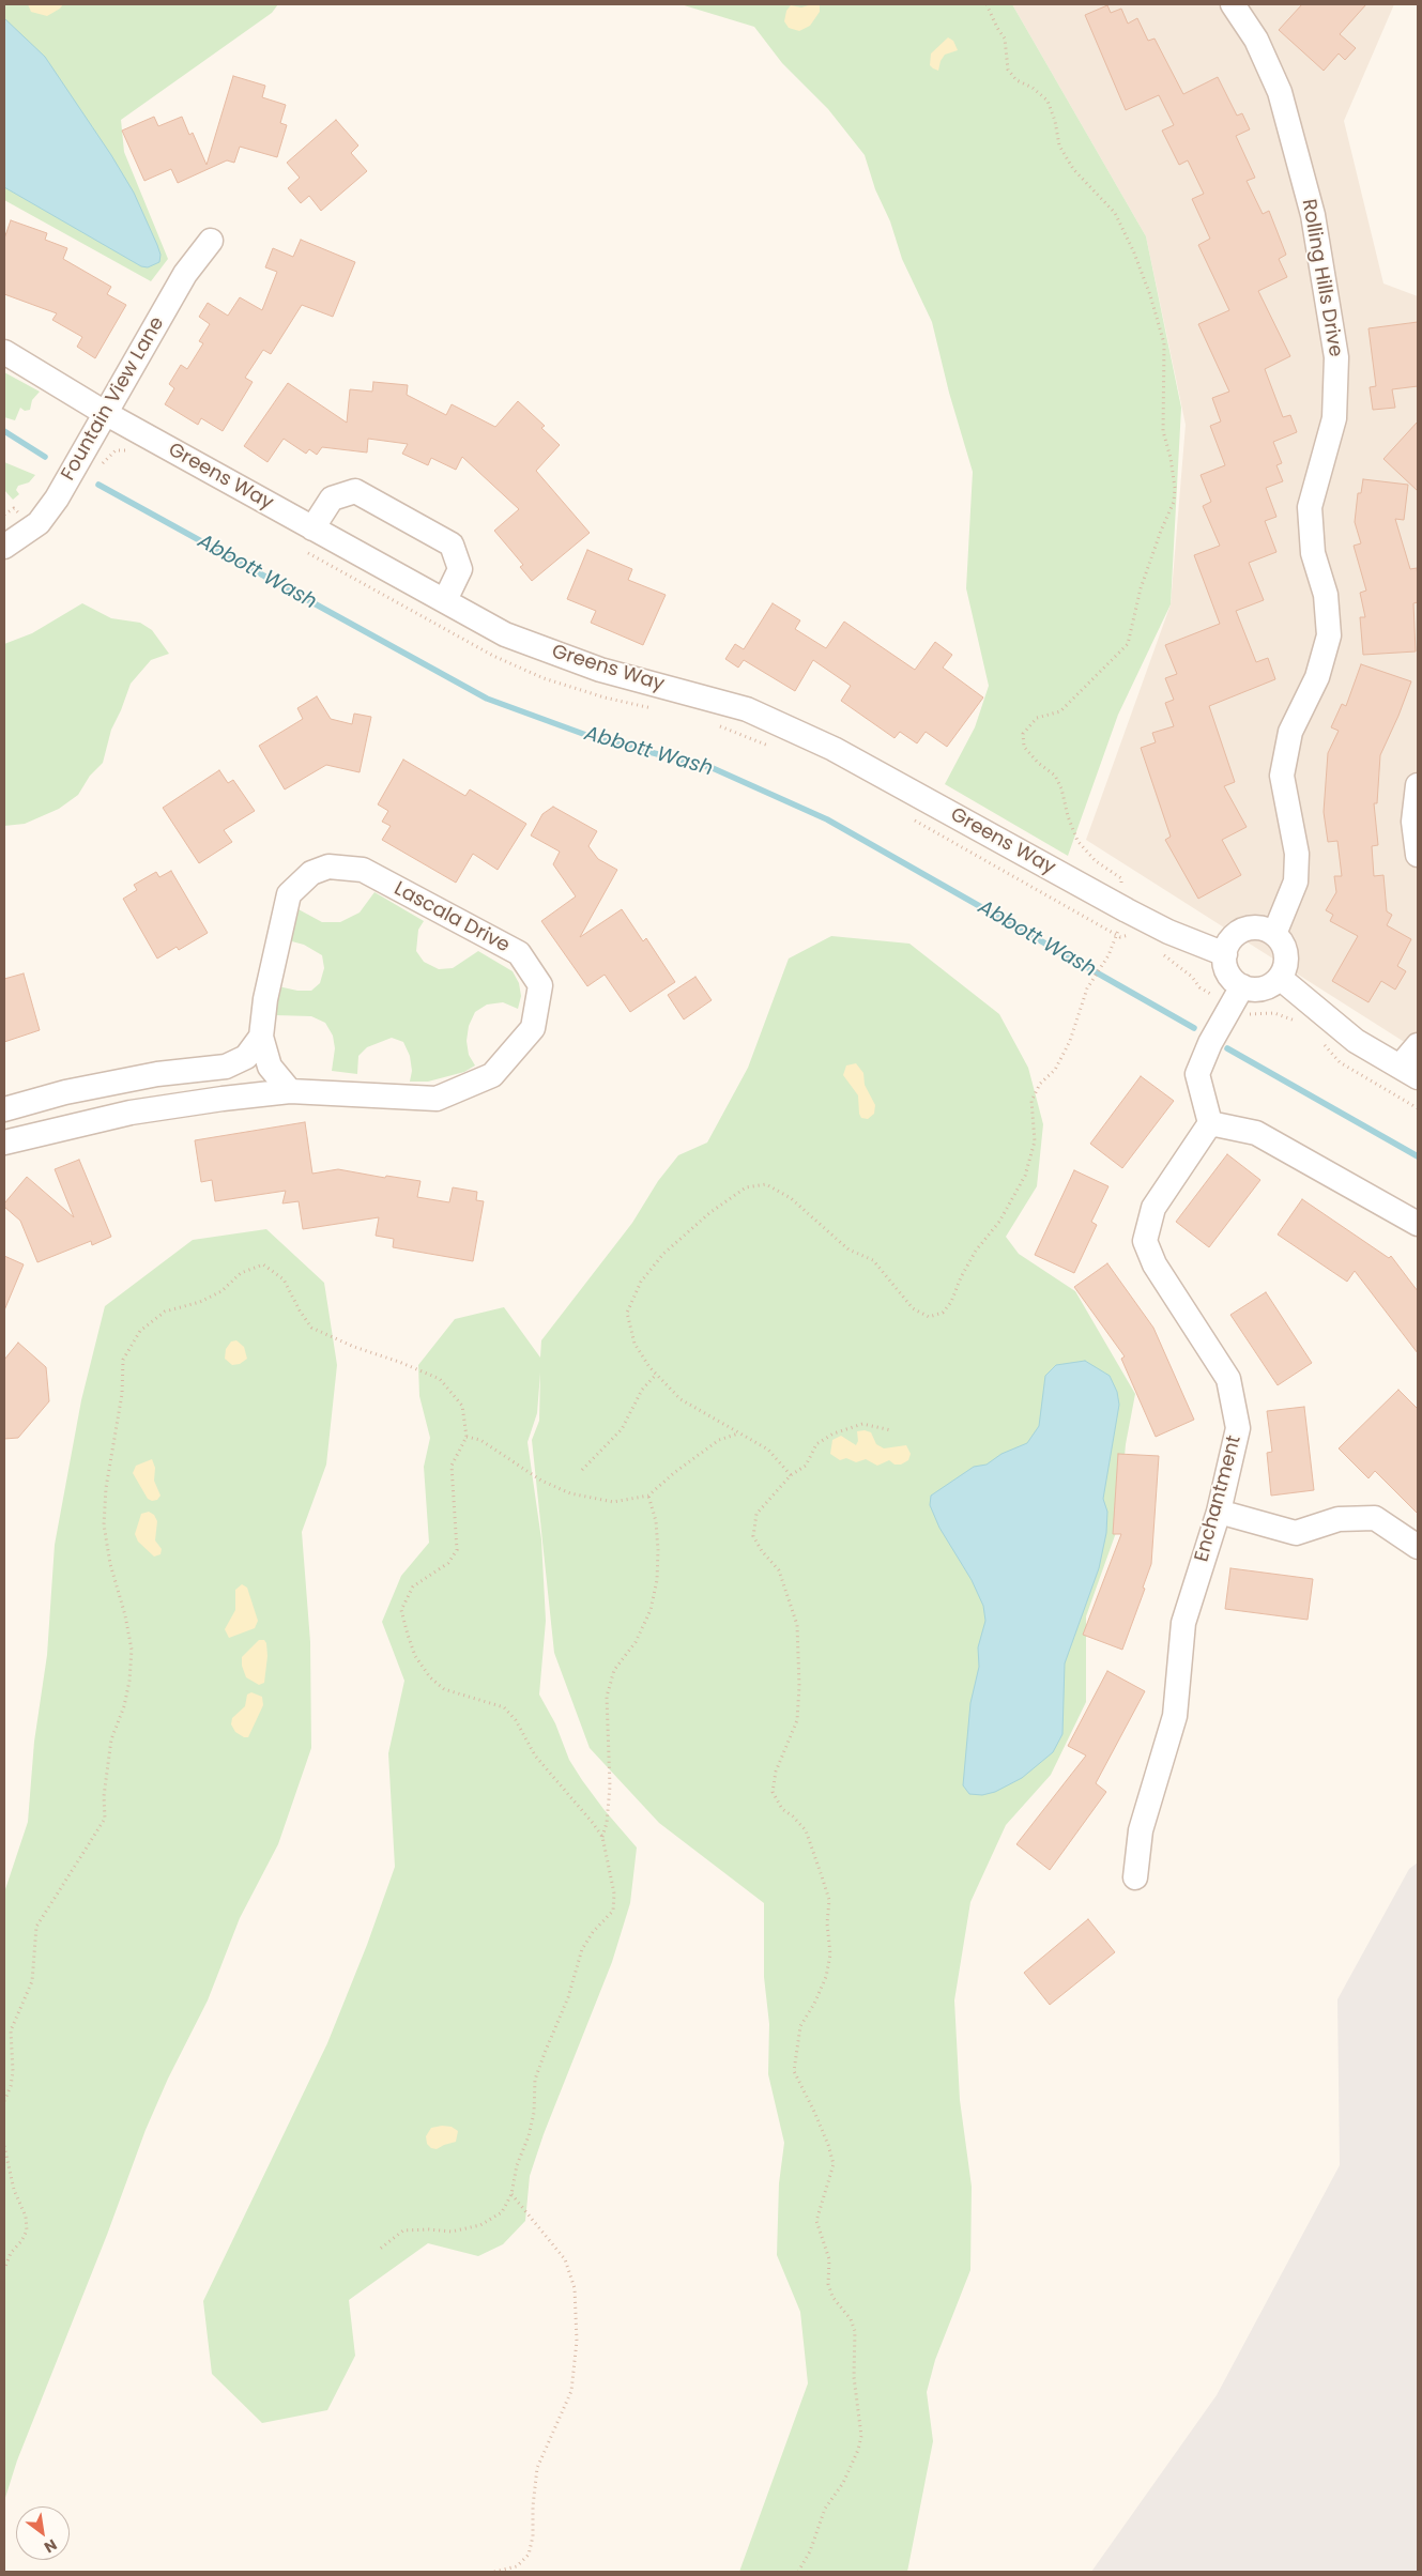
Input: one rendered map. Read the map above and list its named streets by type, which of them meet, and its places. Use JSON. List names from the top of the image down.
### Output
{
  "streets": {
    "street": [
      "Rolling Hills Drive",
      "Fountain View Lane",
      "Greens Way",
      "Lascala Drive",
      "Enchantment"
    ]
  },
  "crossings": [
    ["Rolling Hills Drive", "Greens Way"],
    ["Fountain View Lane", "Greens Way"]
  ],
  "water": ["Abbott Wash"],
  "north": "bottom right"
}
